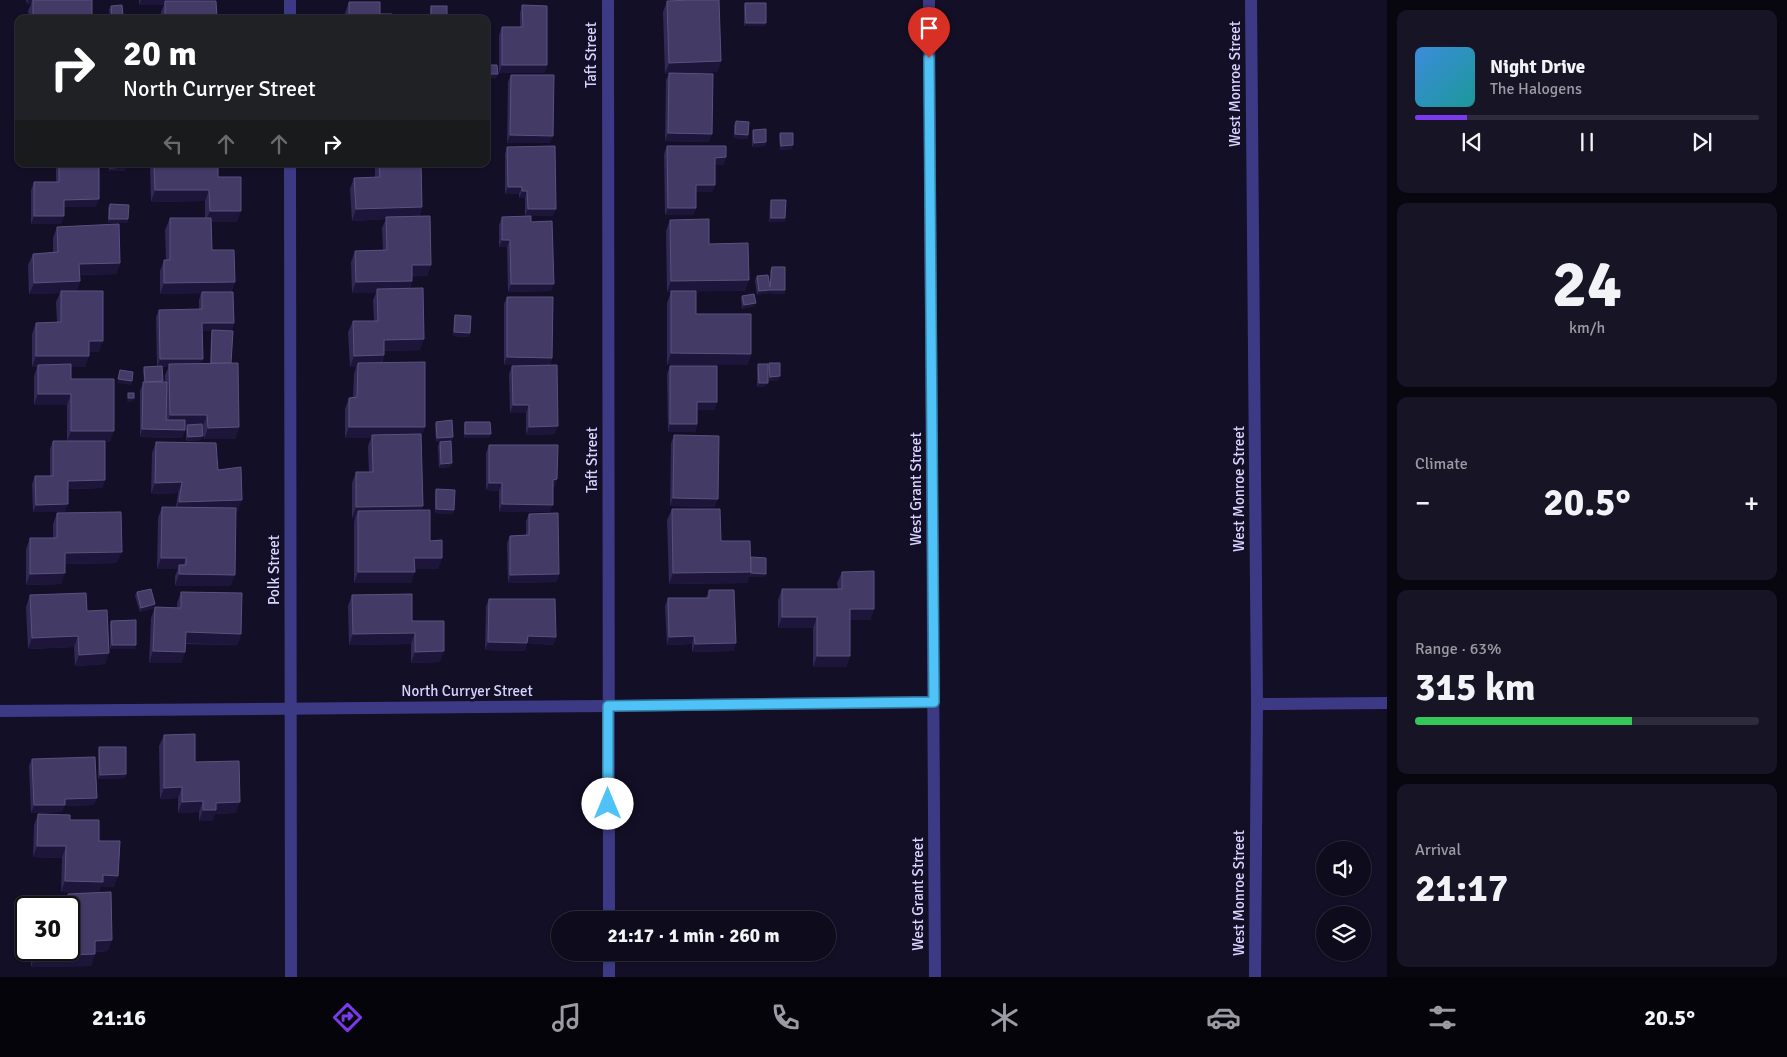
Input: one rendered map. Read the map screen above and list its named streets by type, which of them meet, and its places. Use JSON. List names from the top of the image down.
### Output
{
  "streets": {
    "street": [
      "Taft Street",
      "West Monroe Street",
      "West Grant Street",
      "Polk Street",
      "North Curryer Street"
    ]
  },
  "crossings": [
    ["Taft Street", "North Curryer Street"],
    ["West Grant Street", "North Curryer Street"],
    ["Polk Street", "North Curryer Street"]
  ],
  "page": {
    "turn": ["20 m", "North Curryer Street"],
    "song": ["Night Drive", "The Halogens"],
    "tile": [
      ["24", "km/h"],
      "Climate",
      ["Range · 63%", "315 km"],
      ["Arrival", "21:17"]
    ],
    "heat": ["−", "20.5°", "+"],
    "limit": "30",
    "trip": "21:17 · 1 min · 260 m",
    "tabs": ["21:16", "20.5°"]
  }
}
